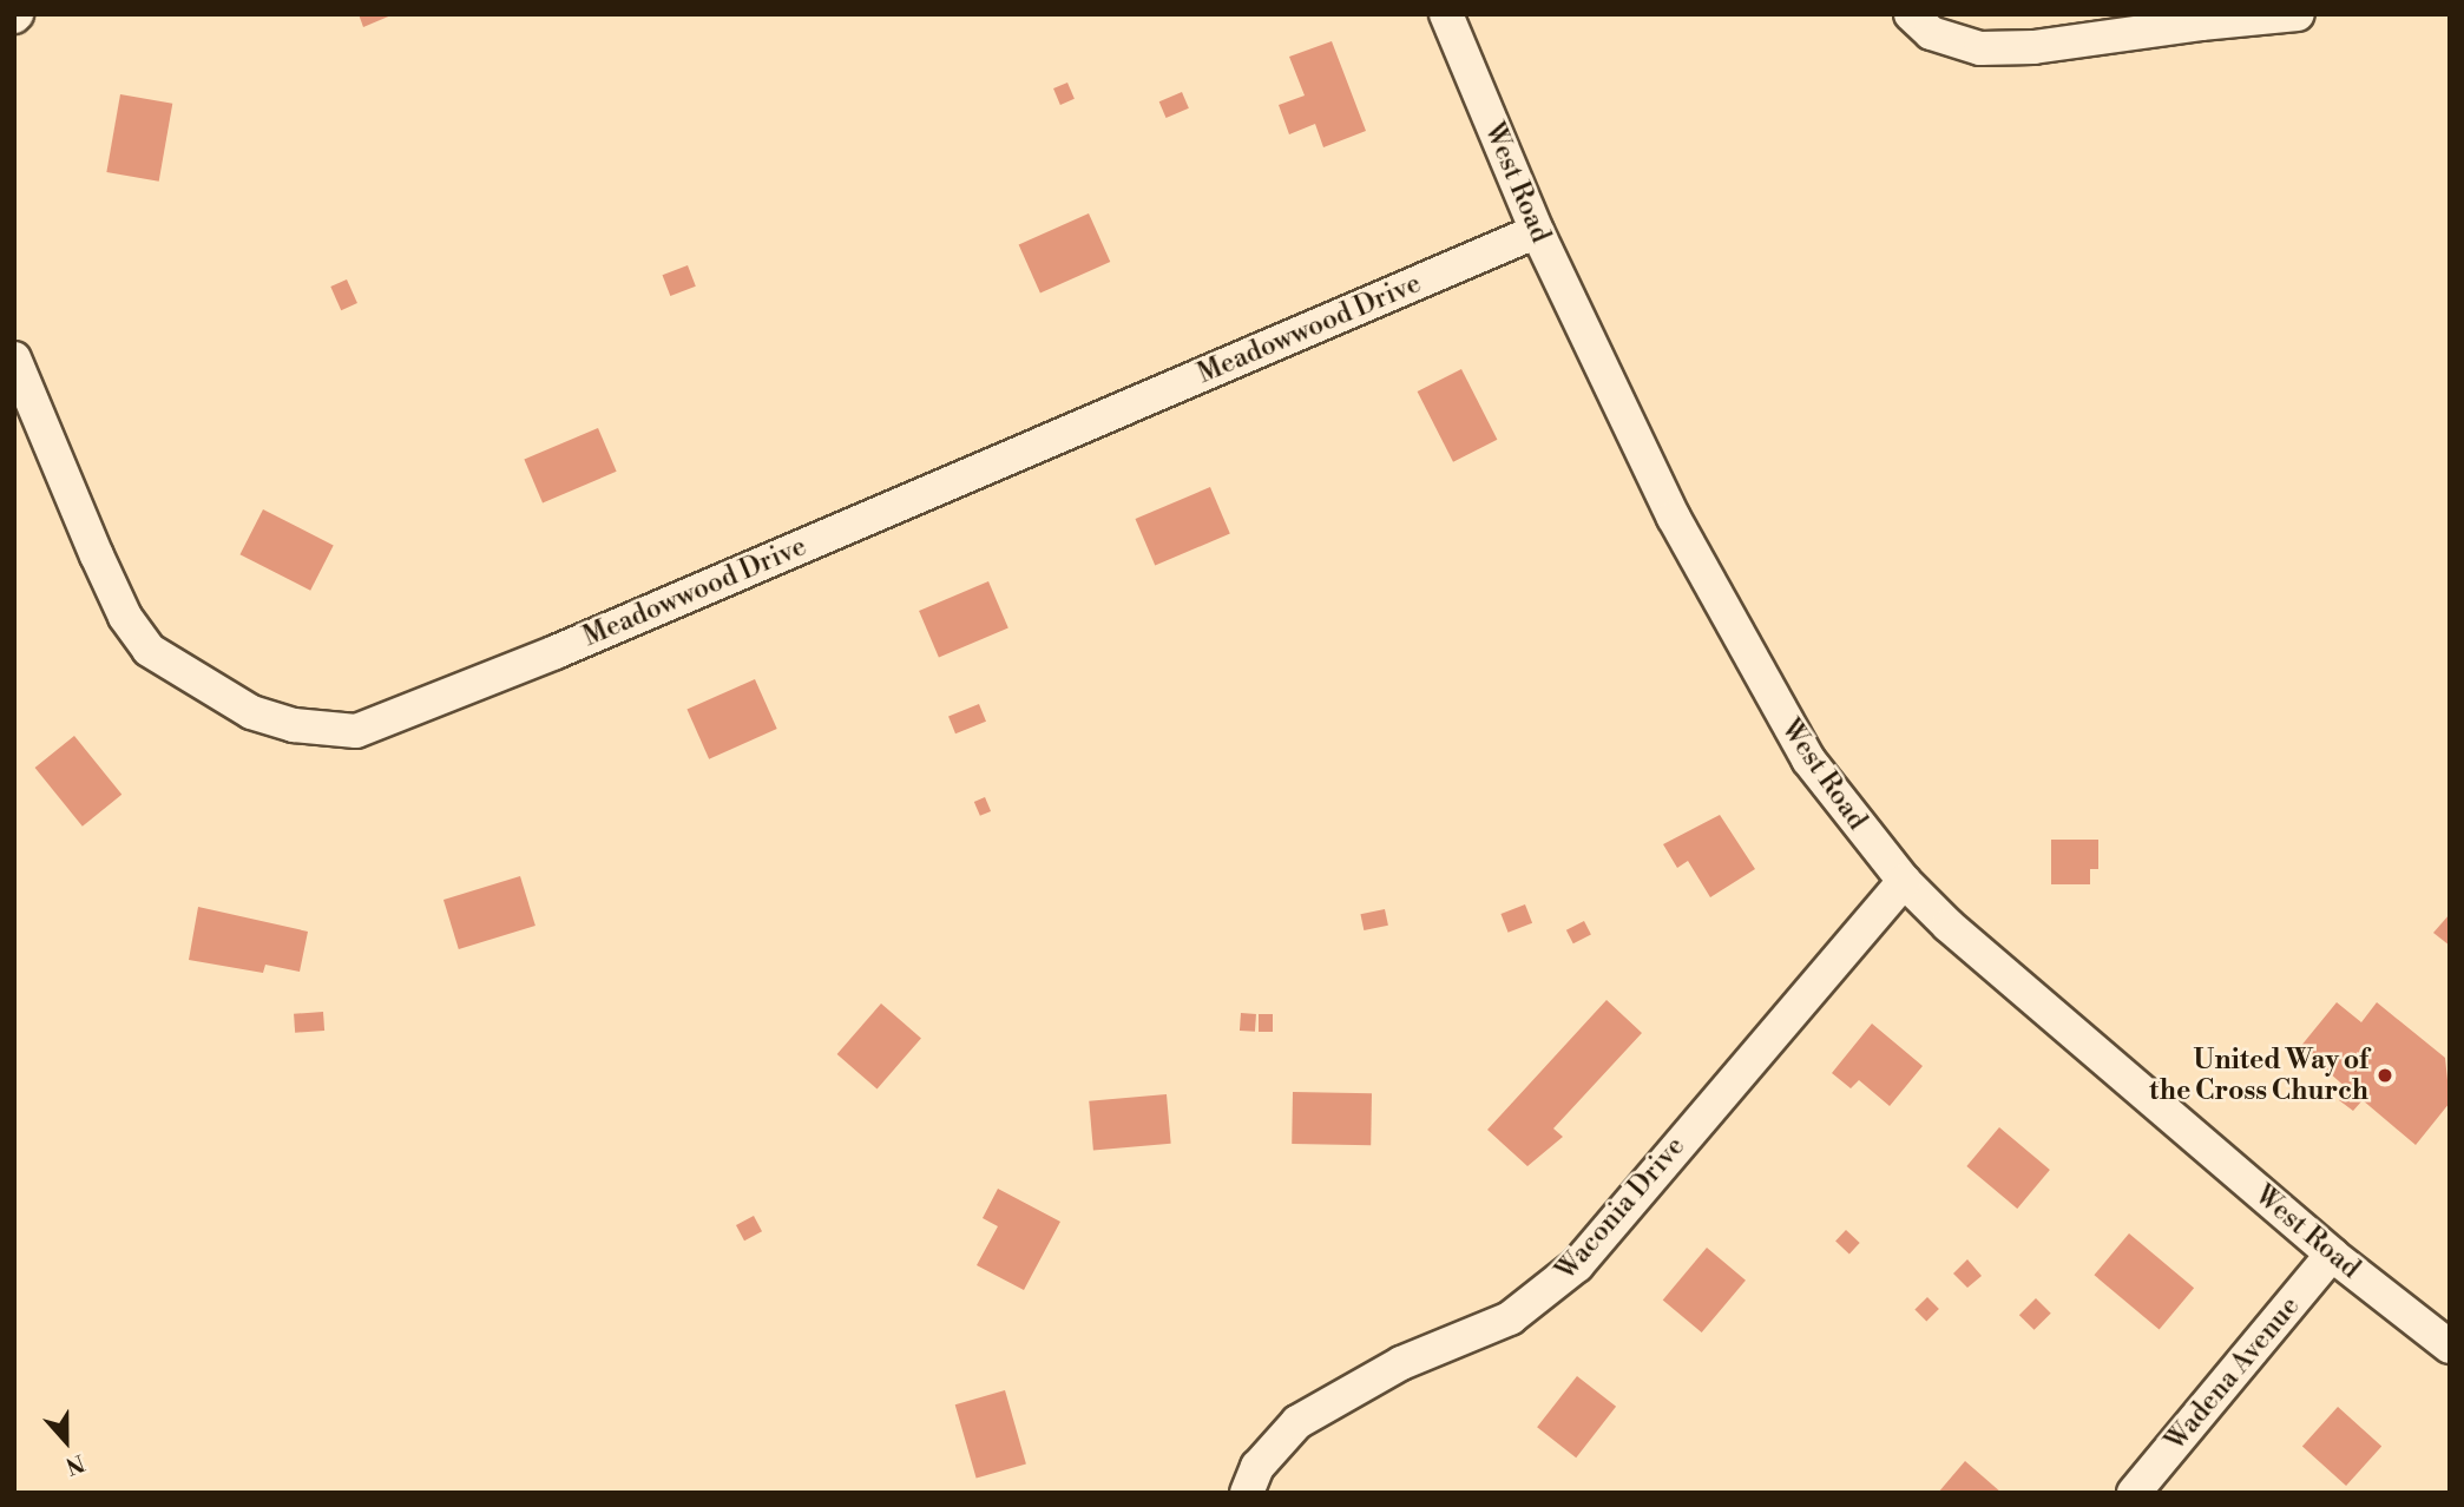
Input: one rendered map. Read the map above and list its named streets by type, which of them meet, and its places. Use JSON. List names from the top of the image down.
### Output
{
  "streets": {
    "street": [
      "West Road",
      "Meadowwood Drive",
      "Waconia Drive",
      "Wadena Avenue"
    ]
  },
  "crossings": [
    ["West Road", "Meadowwood Drive"],
    ["West Road", "Waconia Drive"],
    ["West Road", "Wadena Avenue"]
  ],
  "places": ["United Way of the Cross Church"],
  "north": "bottom"
}
